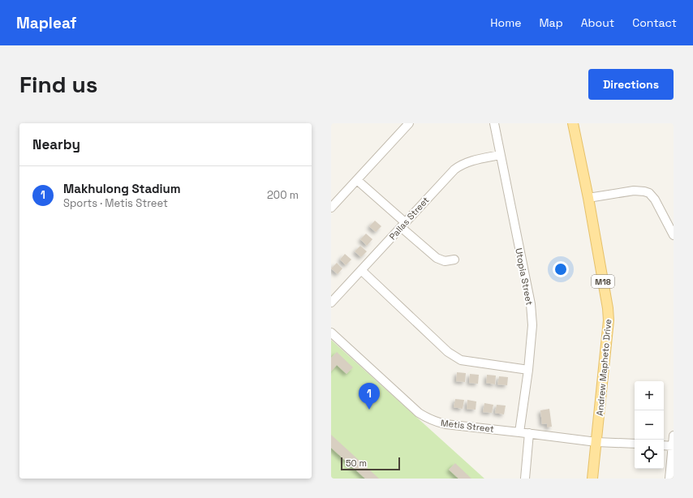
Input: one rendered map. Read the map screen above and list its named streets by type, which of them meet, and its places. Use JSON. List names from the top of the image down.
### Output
{
  "streets": {
    "main road": ["M18", "Andrew Mapheto Drive"],
    "street": ["Pallas Street", "Utopia Street", "Metis Street"]
  },
  "crossings": [
    ["Pallas Street", "Utopia Street"],
    ["Utopia Street", "Metis Street"],
    ["Andrew Mapheto Drive", "Metis Street"]
  ],
  "scale_bar": "50 m",
  "page": {
    "header": "Mapleaf",
    "nav": [
      "Home",
      "Map",
      "About",
      "Contact"
    ],
    "buttons": "Directions",
    "title": "Find us",
    "heading": "Nearby",
    "list": [
      {
        "mark": "1",
        "name": "Makhulong Stadium",
        "note": "Sports · Metis Street",
        "value": "200 m"
      }
    ],
    "map_buttons": ["+", "−"],
    "pins": "1",
    "scale": "50 m"
  }
}
